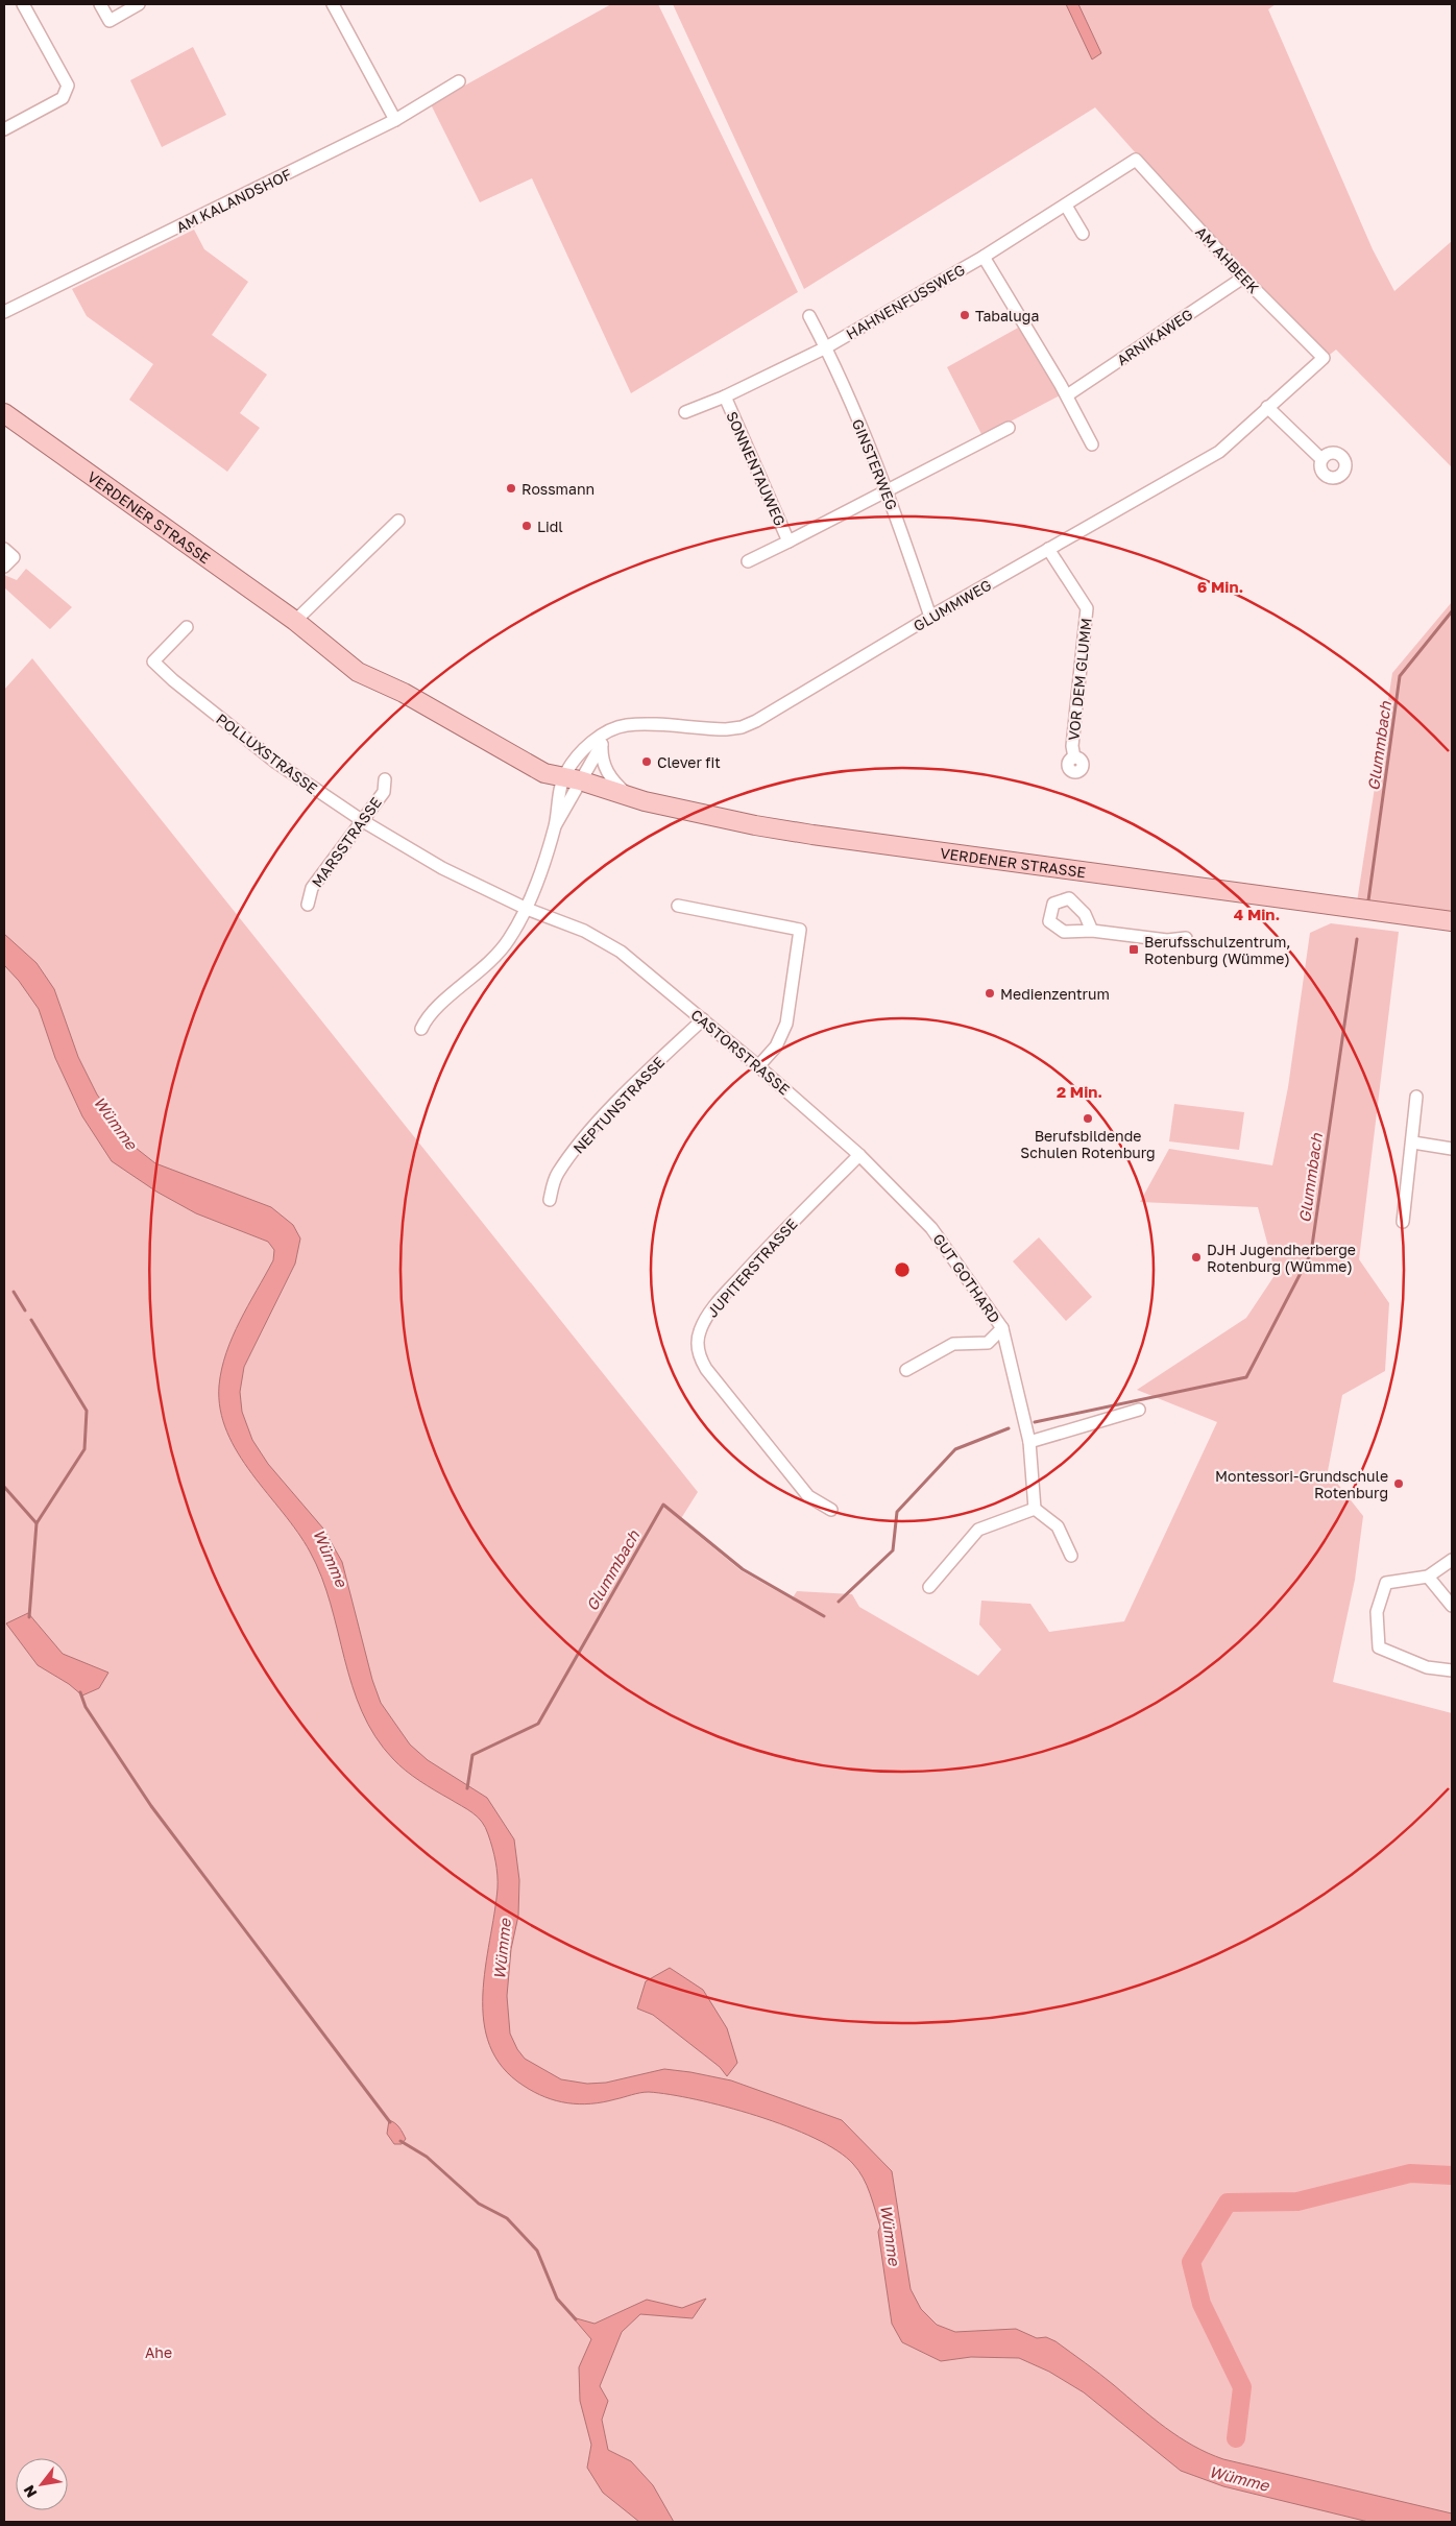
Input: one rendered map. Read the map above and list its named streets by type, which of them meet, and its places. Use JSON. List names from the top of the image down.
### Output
{
  "streets": {
    "main road": ["VERDENER STRASSE"],
    "street": [
      "AM KALANDSHOF",
      "AM AHBEEK",
      "HAHNENFUSSWEG",
      "ARNIKAWEG",
      "GINSTERWEG",
      "SONNENTAUWEG",
      "GLUMMWEG",
      "VOR DEM GLUMM",
      "POLLUXSTRASSE",
      "MARSSTRASSE",
      "CASTORSTRASSE",
      "NEPTUNSTRASSE",
      "JUPITERSTRASSE",
      "GUT GOTHARD"
    ]
  },
  "crossings": [
    ["AM AHBEEK", "HAHNENFUSSWEG"],
    ["AM AHBEEK", "ARNIKAWEG"],
    ["AM AHBEEK", "GLUMMWEG"],
    ["HAHNENFUSSWEG", "GINSTERWEG"],
    ["HAHNENFUSSWEG", "SONNENTAUWEG"],
    ["GINSTERWEG", "SONNENTAUWEG"],
    ["GINSTERWEG", "GLUMMWEG"],
    ["VERDENER STRASSE", "GLUMMWEG"],
    ["GLUMMWEG", "VOR DEM GLUMM"],
    ["POLLUXSTRASSE", "MARSSTRASSE"],
    ["POLLUXSTRASSE", "CASTORSTRASSE"],
    ["CASTORSTRASSE", "NEPTUNSTRASSE"],
    ["CASTORSTRASSE", "JUPITERSTRASSE"],
    ["CASTORSTRASSE", "GUT GOTHARD"]
  ],
  "water": ["Glummbach", "Wümme"],
  "parks": ["Ahe"],
  "places": {
    "other": [
      "Tabaluga",
      "Rossmann",
      "Lidl",
      "Clever fit",
      "Medienzentrum",
      "Berufsbildende Schulen Rotenburg",
      "DJH Jugendherberge Rotenburg (Wümme)",
      "Montessori-Grundschule Rotenburg"
    ],
    "transit": ["Berufsschulzentrum, Rotenburg (Wümme)"]
  },
  "north": "bottom left",
  "rings": ["6 Min.", "4 Min.", "2 Min."]
}
